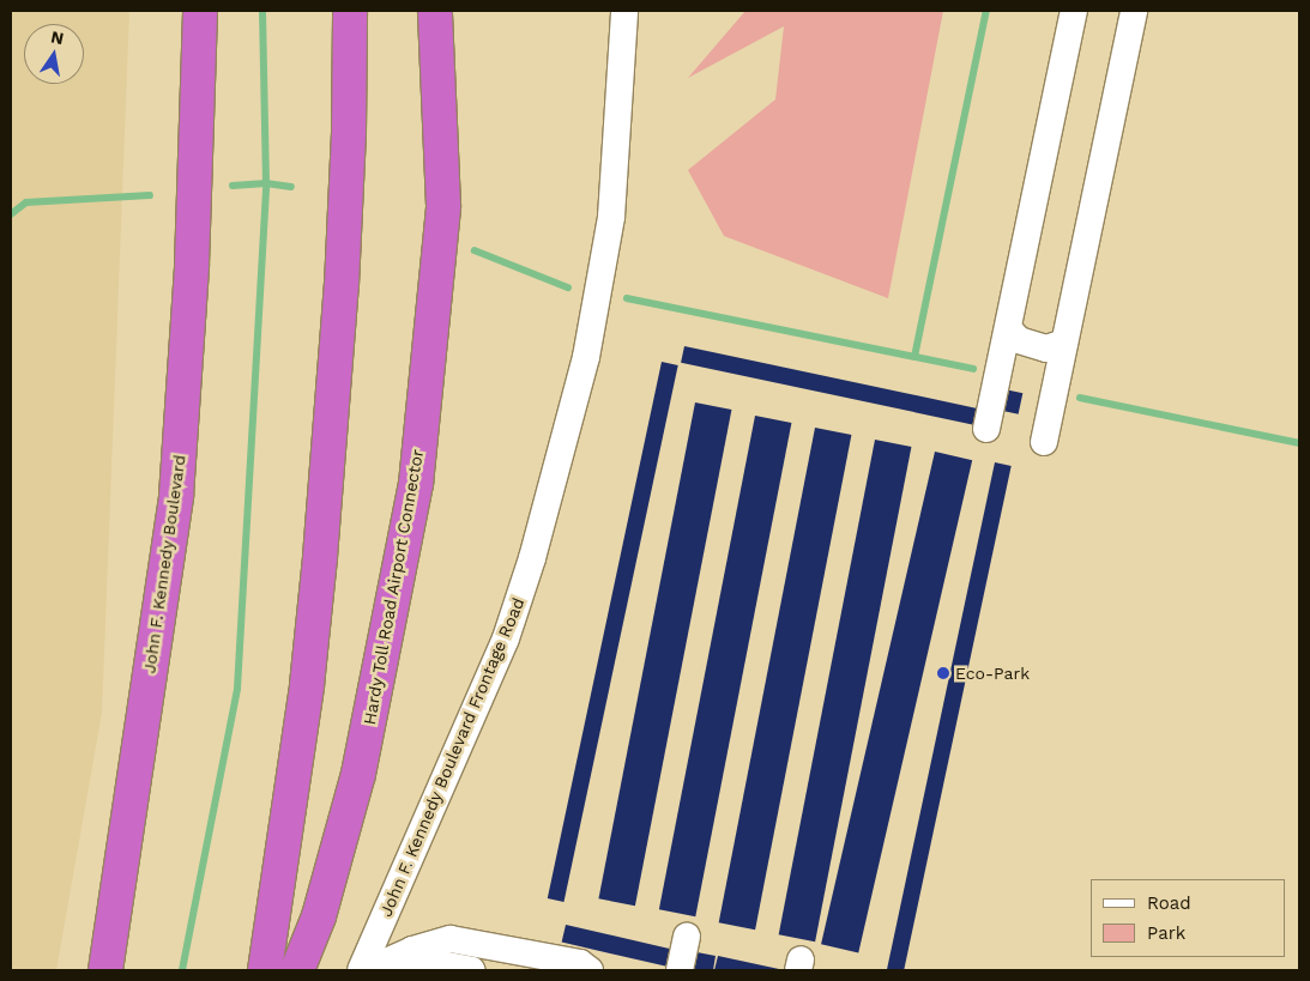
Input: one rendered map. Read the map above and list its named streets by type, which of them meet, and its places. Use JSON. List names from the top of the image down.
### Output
{
  "streets": {
    "highway": ["John F. Kennedy Boulevard", "Hardy Toll Road Airport Connector"],
    "street": ["John F. Kennedy Boulevard Frontage Road"]
  },
  "places": ["Eco-Park"],
  "legend": ["Road", "Park"],
  "north": "top"
}
